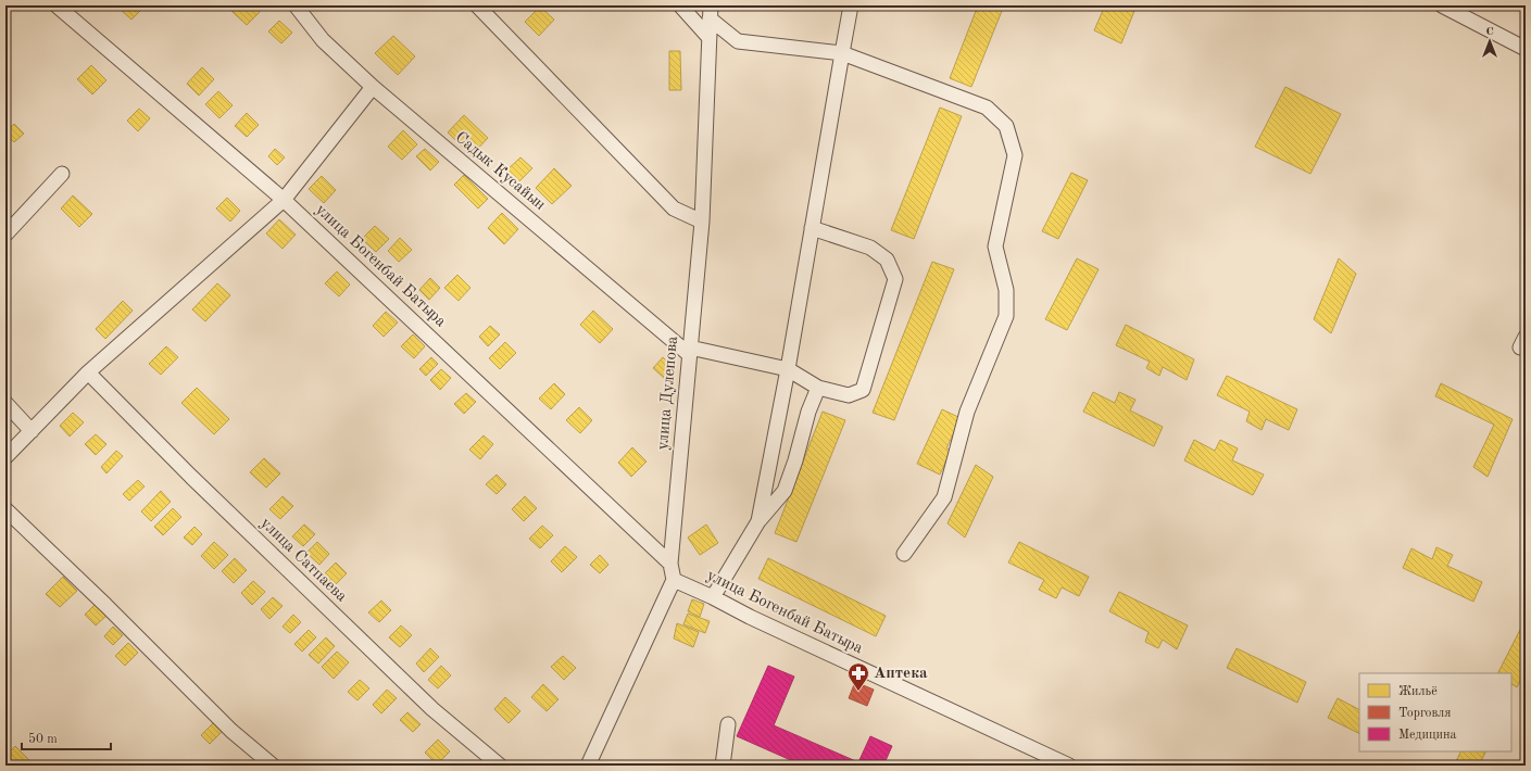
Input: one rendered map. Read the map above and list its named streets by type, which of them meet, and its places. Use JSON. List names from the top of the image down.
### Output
{
  "streets": {
    "street": [
      "Садык Кусайын",
      "улица Богенбай Батыра",
      "улица Дулепова",
      "улица Сатпаева"
    ]
  },
  "crossings": [
    ["Садык Кусайын", "улица Дулепова"],
    ["улица Богенбай Батыра", "улица Дулепова"]
  ],
  "places": {
    "pharmacy": ["Аптека"]
  },
  "legend": ["Жильё", "Торговля", "Медицина"],
  "scale_bar": "50 m",
  "north": "top"
}
